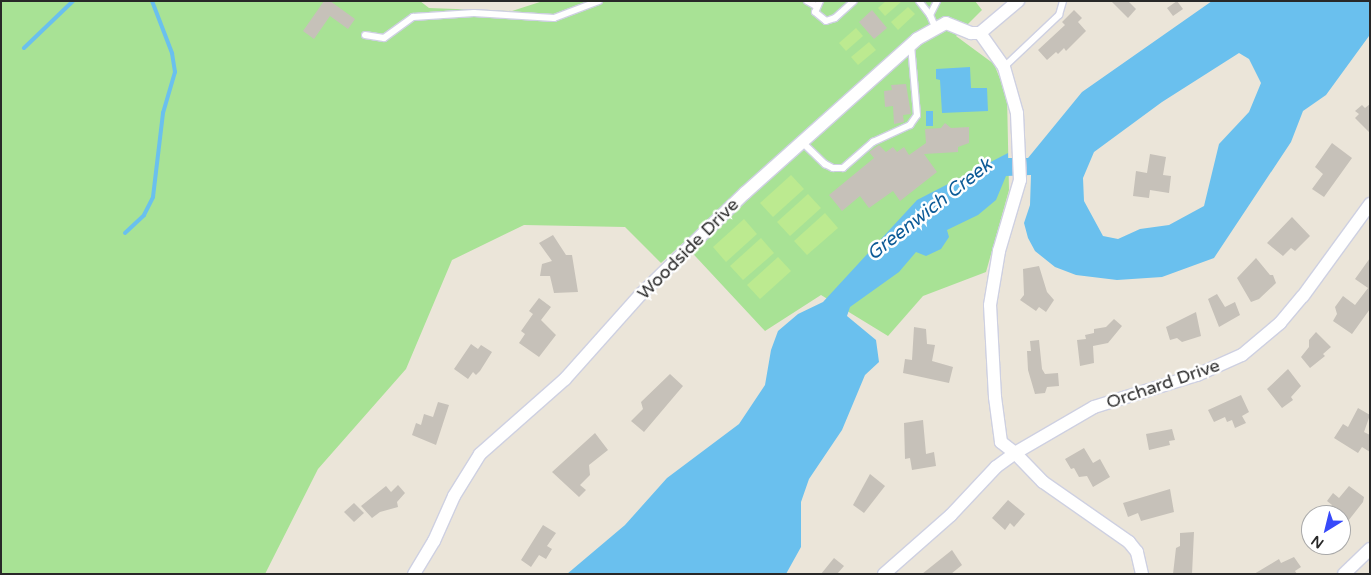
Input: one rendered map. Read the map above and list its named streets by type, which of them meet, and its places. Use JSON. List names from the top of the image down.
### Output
{
  "streets": {
    "street": ["Woodside Drive", "Orchard Drive"]
  },
  "water": ["Greenwich Creek"],
  "north": "bottom left"
}
